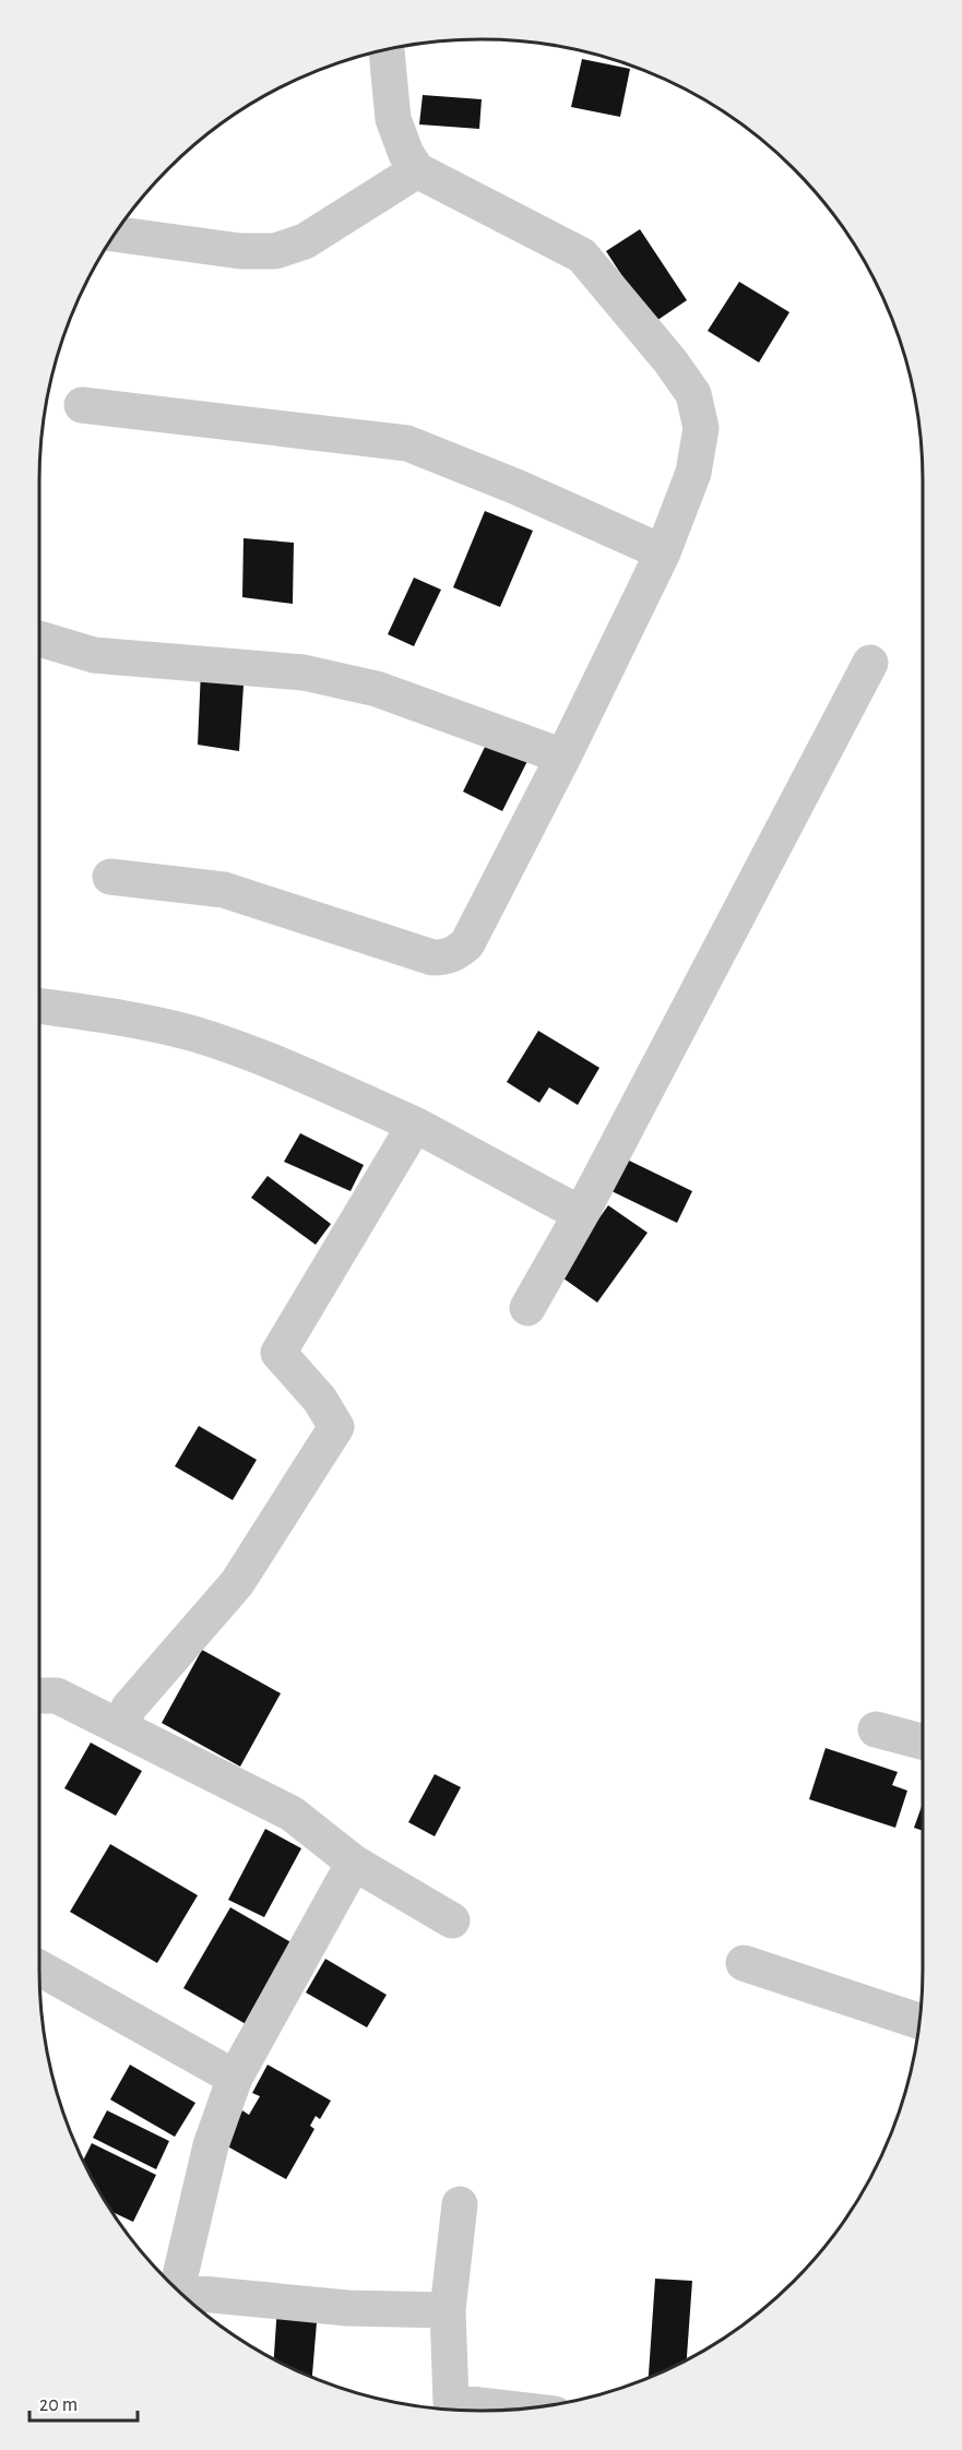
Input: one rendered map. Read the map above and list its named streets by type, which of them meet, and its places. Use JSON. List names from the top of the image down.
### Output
{
  "scale_bar": "20 m"
}
